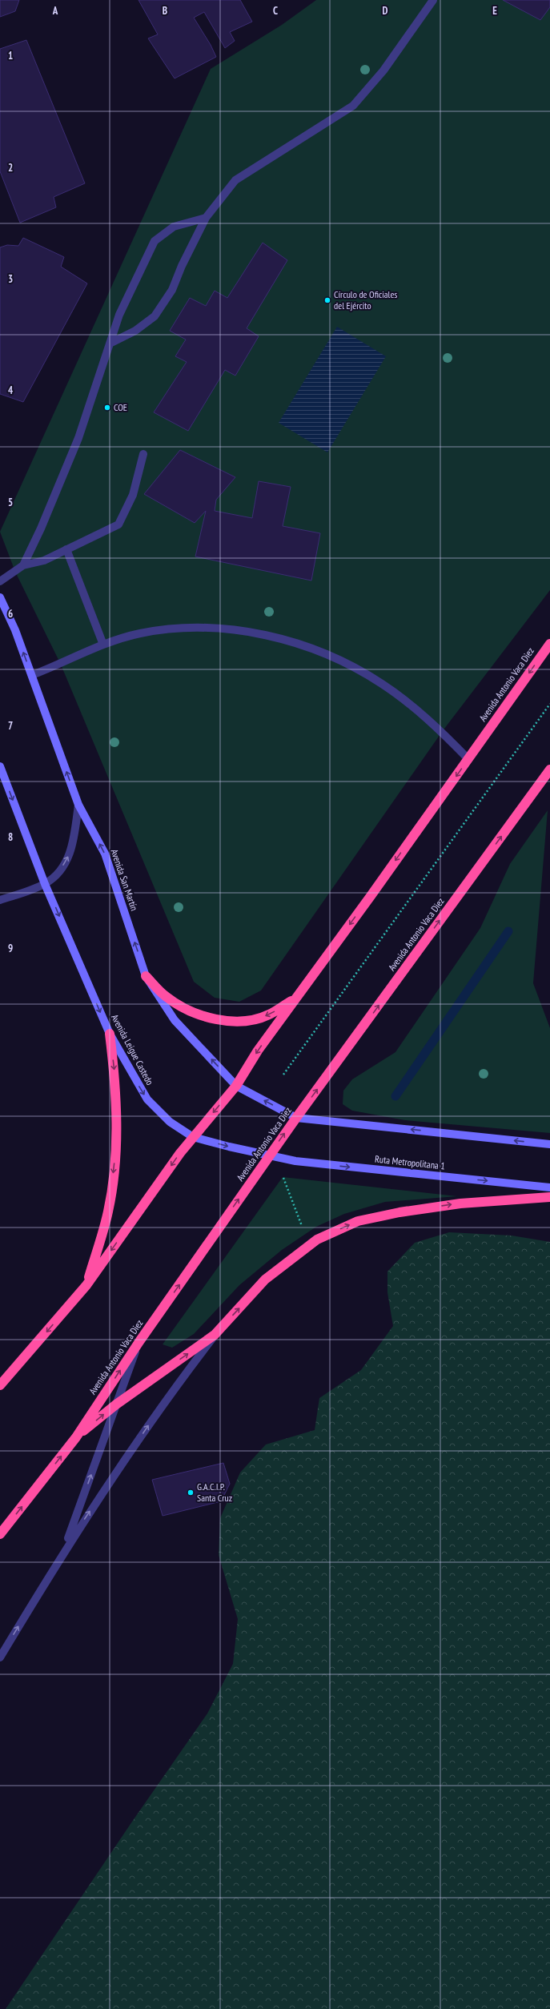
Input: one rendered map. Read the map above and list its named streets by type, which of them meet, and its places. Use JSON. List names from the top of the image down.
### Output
{
  "streets": {
    "highway": ["Avenida Antonio Vaca Diez"],
    "main road": ["Avenida San Martín", "Avenida Leigue Castedo", "Ruta Metropolitana 1"]
  },
  "crossings": [
    ["Avenida Antonio Vaca Diez", "Avenida San Martín"],
    ["Avenida Antonio Vaca Diez", "Avenida Leigue Castedo"],
    ["Avenida Antonio Vaca Diez", "Ruta Metropolitana 1"],
    ["Avenida Leigue Castedo", "Ruta Metropolitana 1"]
  ],
  "one_way": ["Avenida San Martín", "Avenida Leigue Castedo"],
  "places": ["Círculo de Oficiales del Ejército", "COE", "G.A.C.I.P. Santa Cruz"],
  "grid": {
    "columns": [
      "A",
      "B",
      "C",
      "D",
      "E"
    ],
    "rows": [
      "1",
      "2",
      "3",
      "4",
      "5",
      "6",
      "7",
      "8",
      "9"
    ]
  }
}
